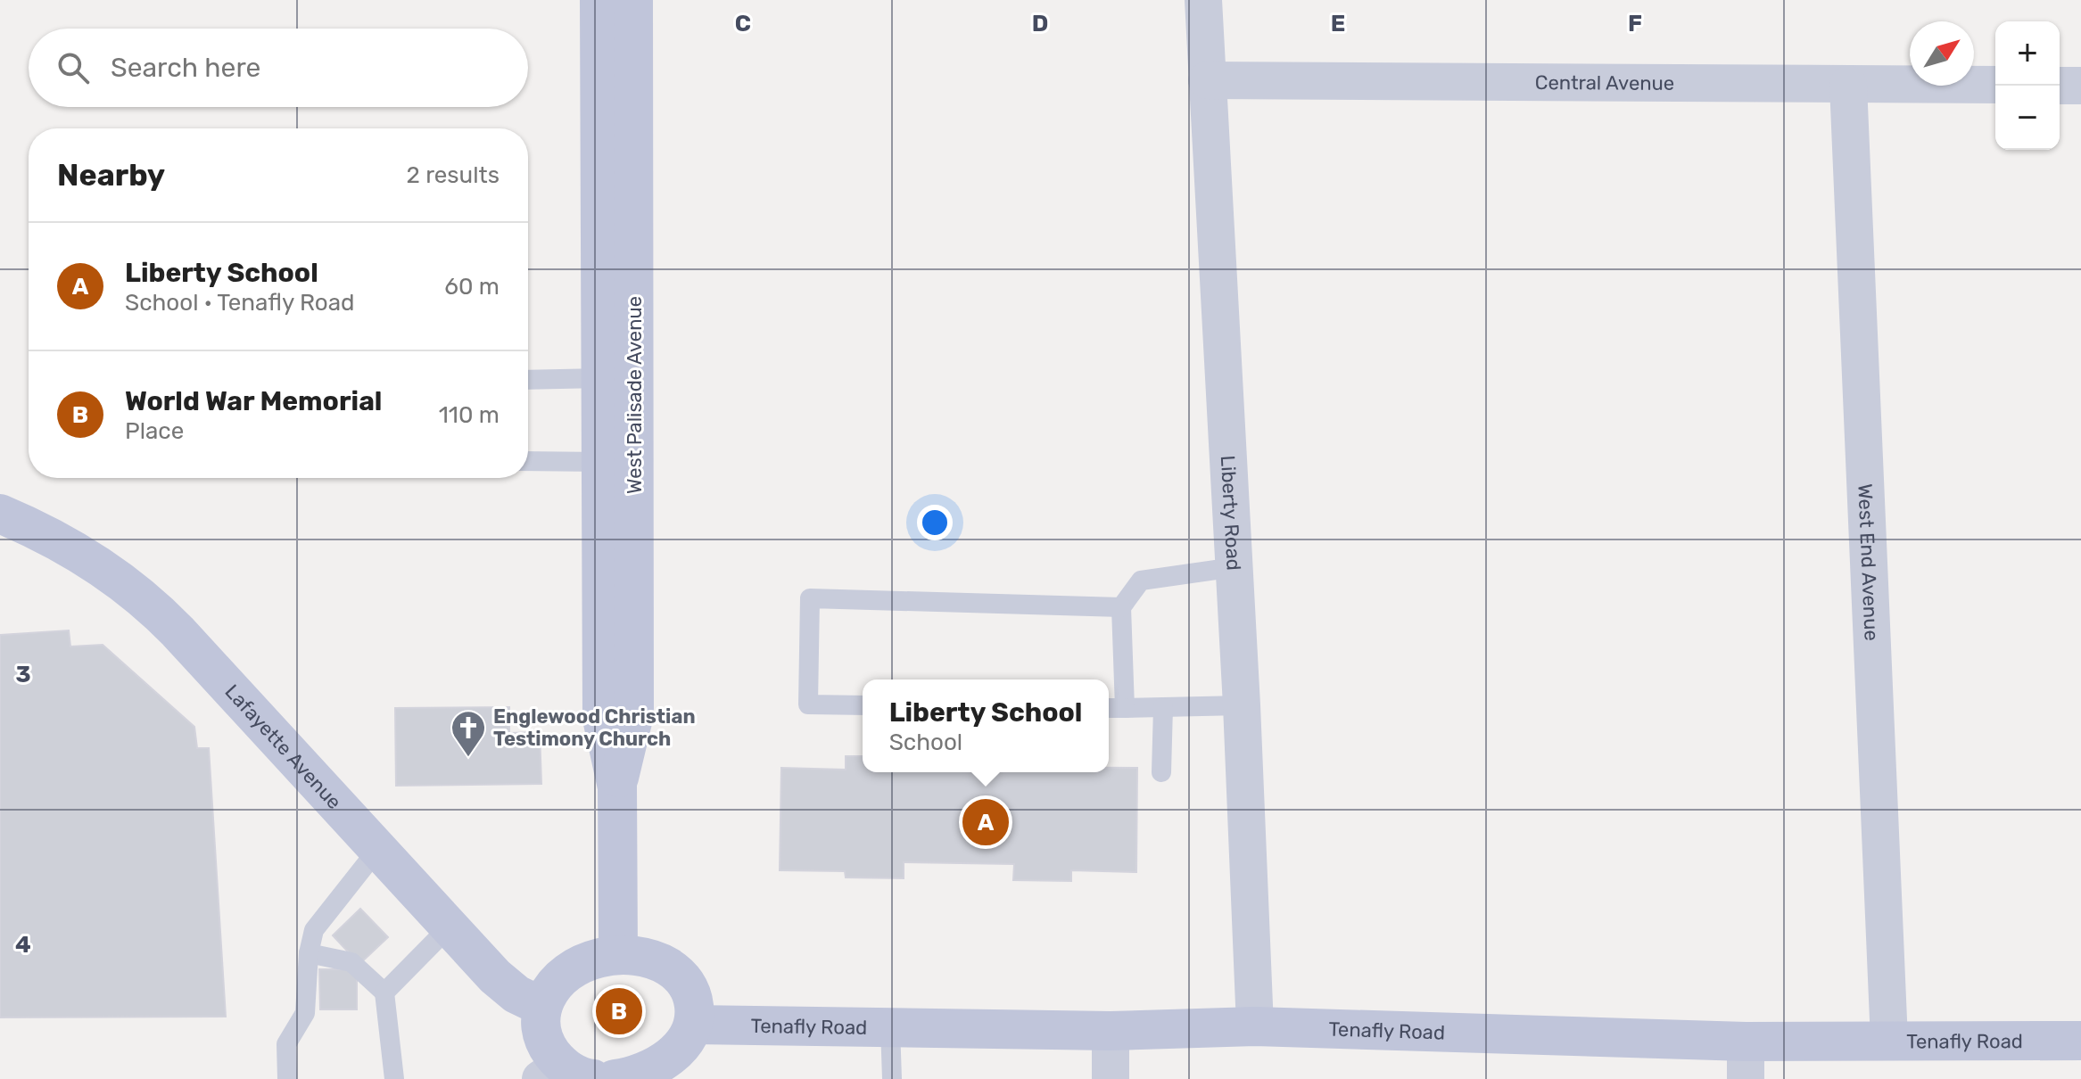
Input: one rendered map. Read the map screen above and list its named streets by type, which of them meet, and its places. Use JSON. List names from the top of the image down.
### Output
{
  "streets": {
    "main road": ["West Palisade Avenue", "Lafayette Avenue", "Tenafly Road"],
    "street": ["Central Avenue", "Liberty Road", "West End Avenue"]
  },
  "crossings": [
    ["Central Avenue", "Liberty Road"],
    ["Central Avenue", "West End Avenue"],
    ["Liberty Road", "Tenafly Road"],
    ["West End Avenue", "Tenafly Road"]
  ],
  "places": {
    "church": ["Englewood Christian Testimony Church"]
  },
  "north": "top right",
  "page": {
    "map_buttons": ["+", "−"],
    "search": "Search here",
    "heading": ["Nearby", "2 results"],
    "list": [
      {
        "mark": "A",
        "name": "Liberty School",
        "note": "School · Tenafly Road",
        "value": "60 m"
      },
      {
        "mark": "B",
        "name": "World War Memorial",
        "note": "Place",
        "value": "110 m"
      }
    ],
    "popup": ["Liberty School", "School"],
    "pins": ["A", "B"]
  },
  "grid": {
    "columns": [
      "C",
      "D",
      "E",
      "F"
    ],
    "rows": ["3", "4"]
  }
}
